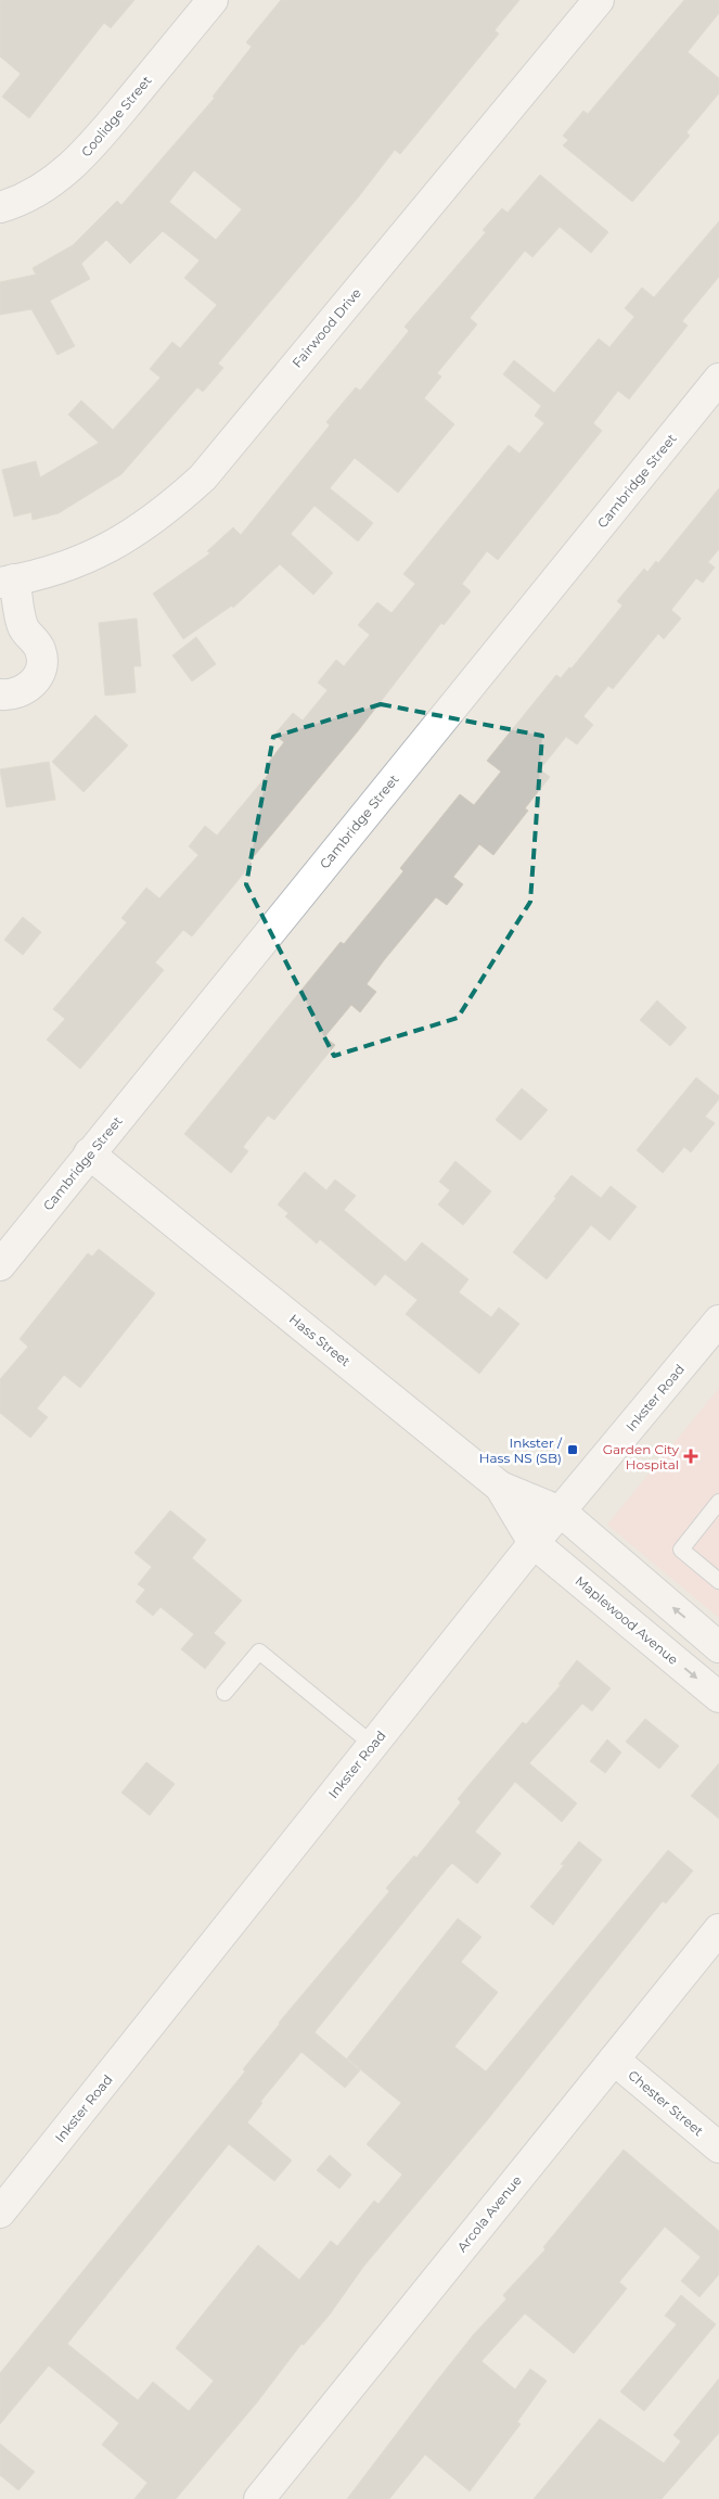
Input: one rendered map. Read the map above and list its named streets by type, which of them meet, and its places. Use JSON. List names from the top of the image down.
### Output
{
  "streets": {
    "street": [
      "Coolidge Street",
      "Fairwood Drive",
      "Cambridge Street",
      "Hass Street",
      "Inkster Road",
      "Maplewood Avenue",
      "Chester Street",
      "Arcola Avenue"
    ]
  },
  "crossings": [
    ["Cambridge Street", "Hass Street"],
    ["Hass Street", "Inkster Road"],
    ["Hass Street", "Maplewood Avenue"],
    ["Inkster Road", "Maplewood Avenue"],
    ["Chester Street", "Arcola Avenue"]
  ],
  "places": {
    "transit": ["Inkster / Hass NS (SB)"],
    "health": ["Garden City Hospital"]
  }
}
